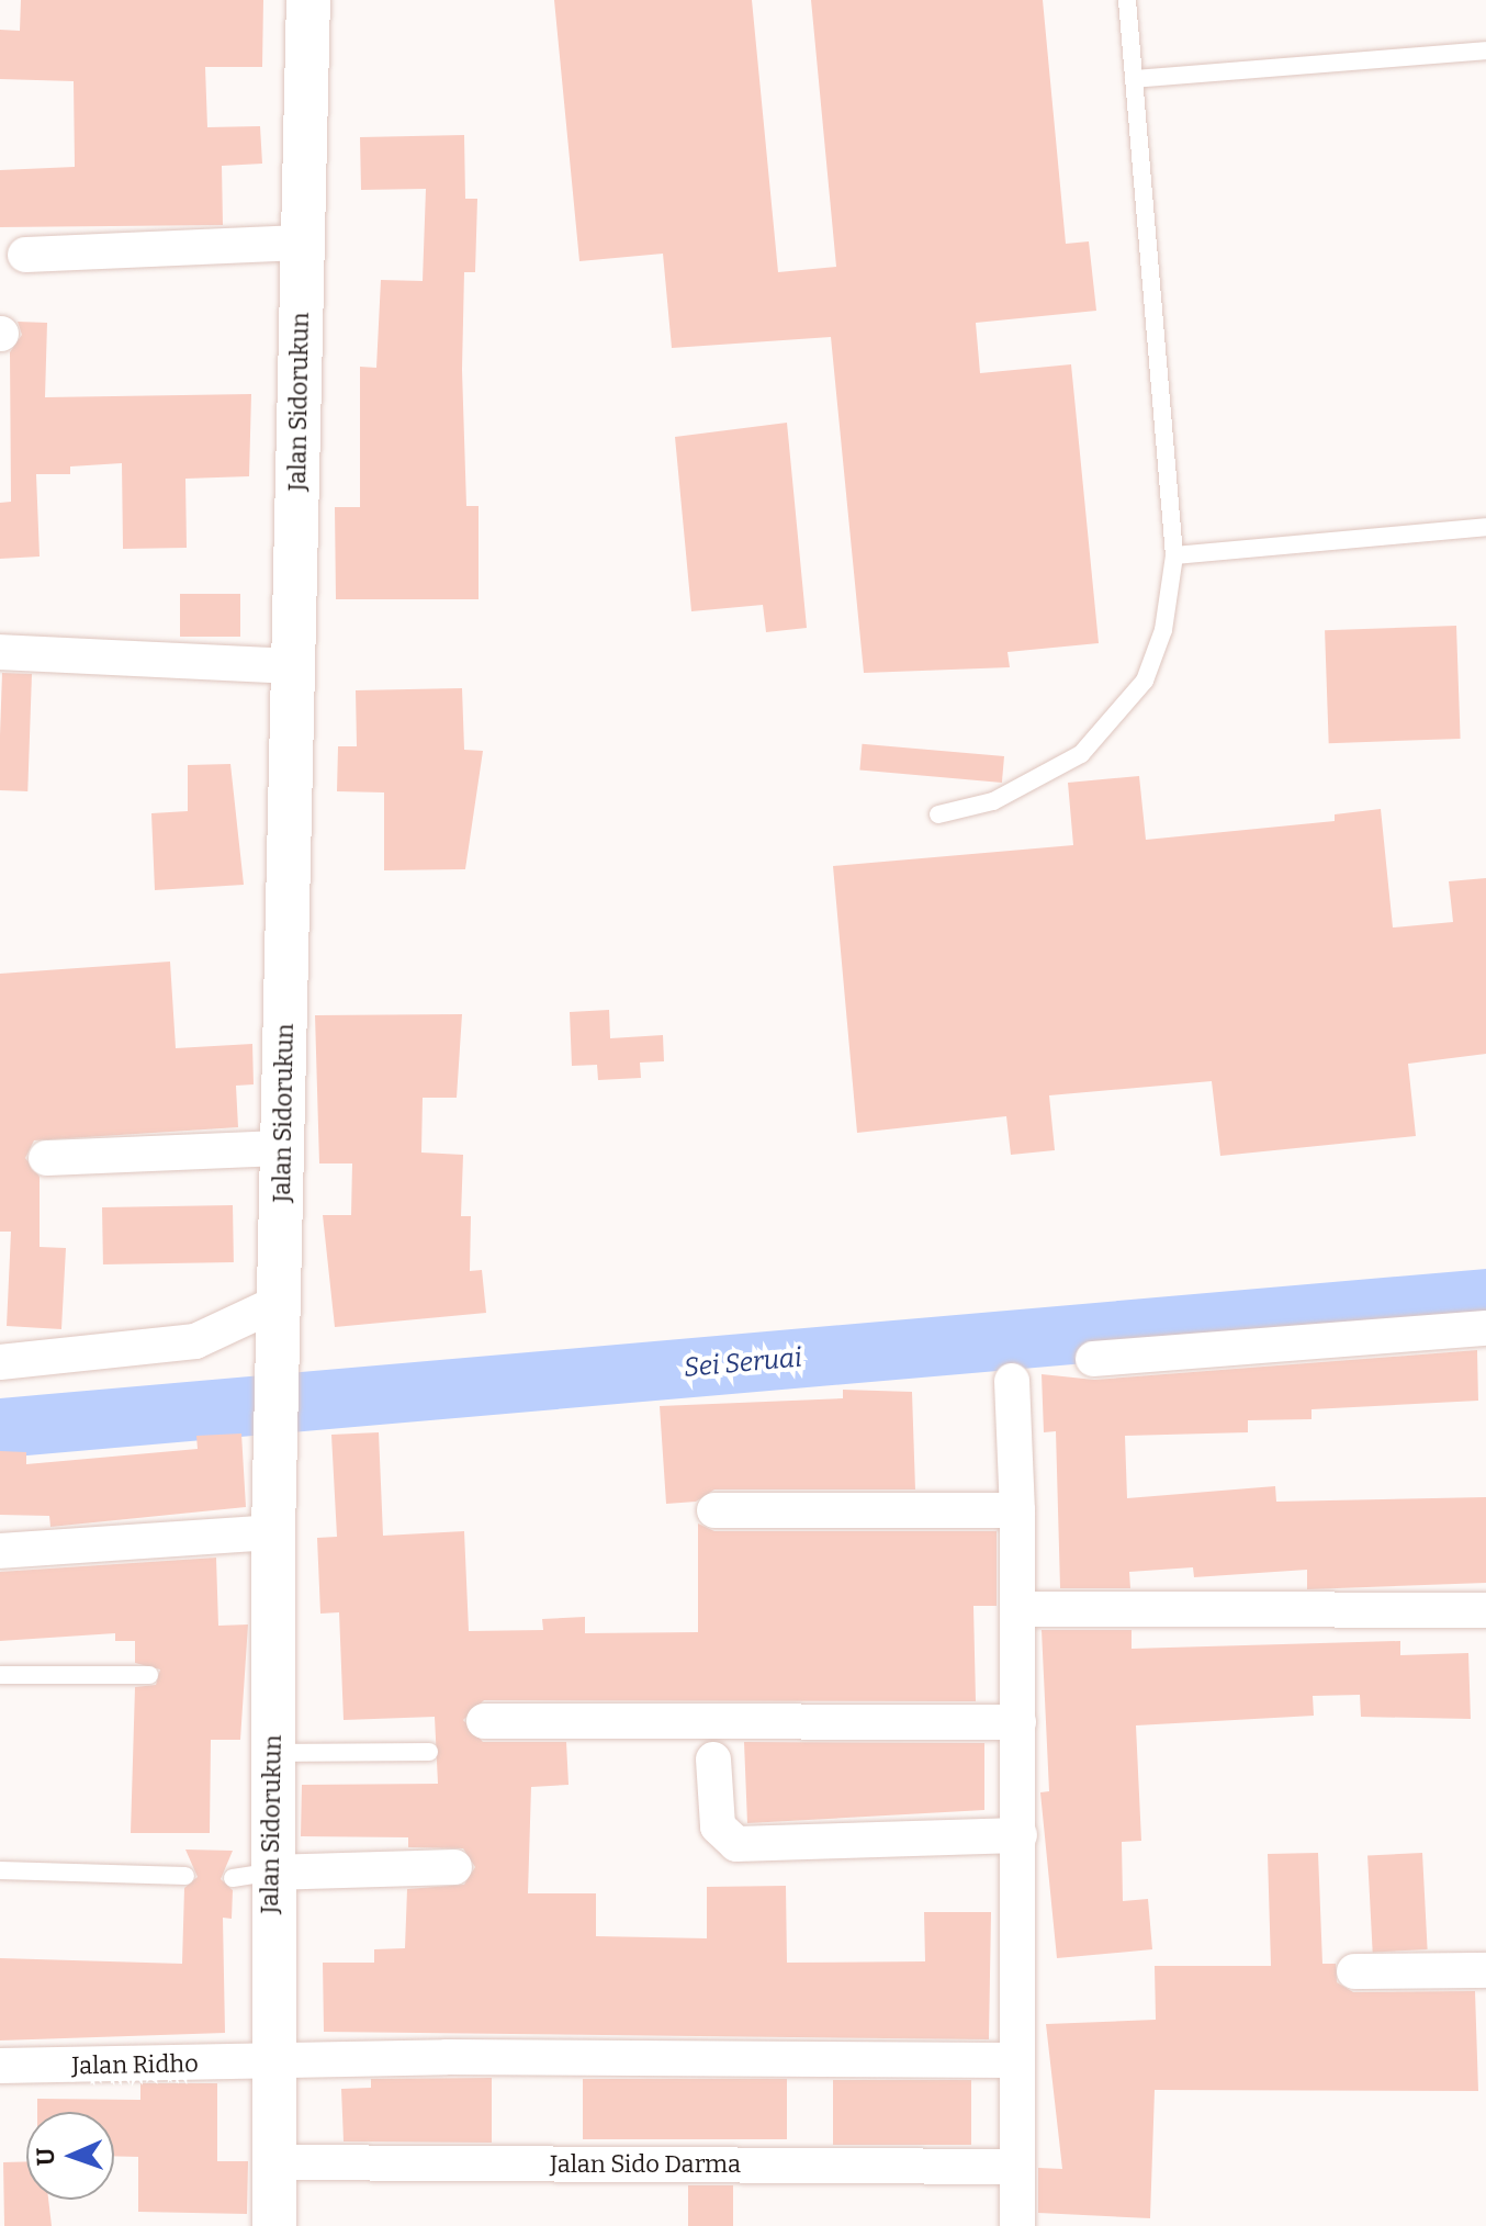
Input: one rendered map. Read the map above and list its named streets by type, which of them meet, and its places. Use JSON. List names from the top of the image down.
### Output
{
  "streets": {
    "street": ["Jalan Sidorukun", "Jalan Ridho", "Jalan Sido Darma"]
  },
  "crossings": [
    ["Jalan Sidorukun", "Jalan Ridho"],
    ["Jalan Sidorukun", "Jalan Sido Darma"]
  ],
  "water": ["Sei Seruai"],
  "north": "left"
}
